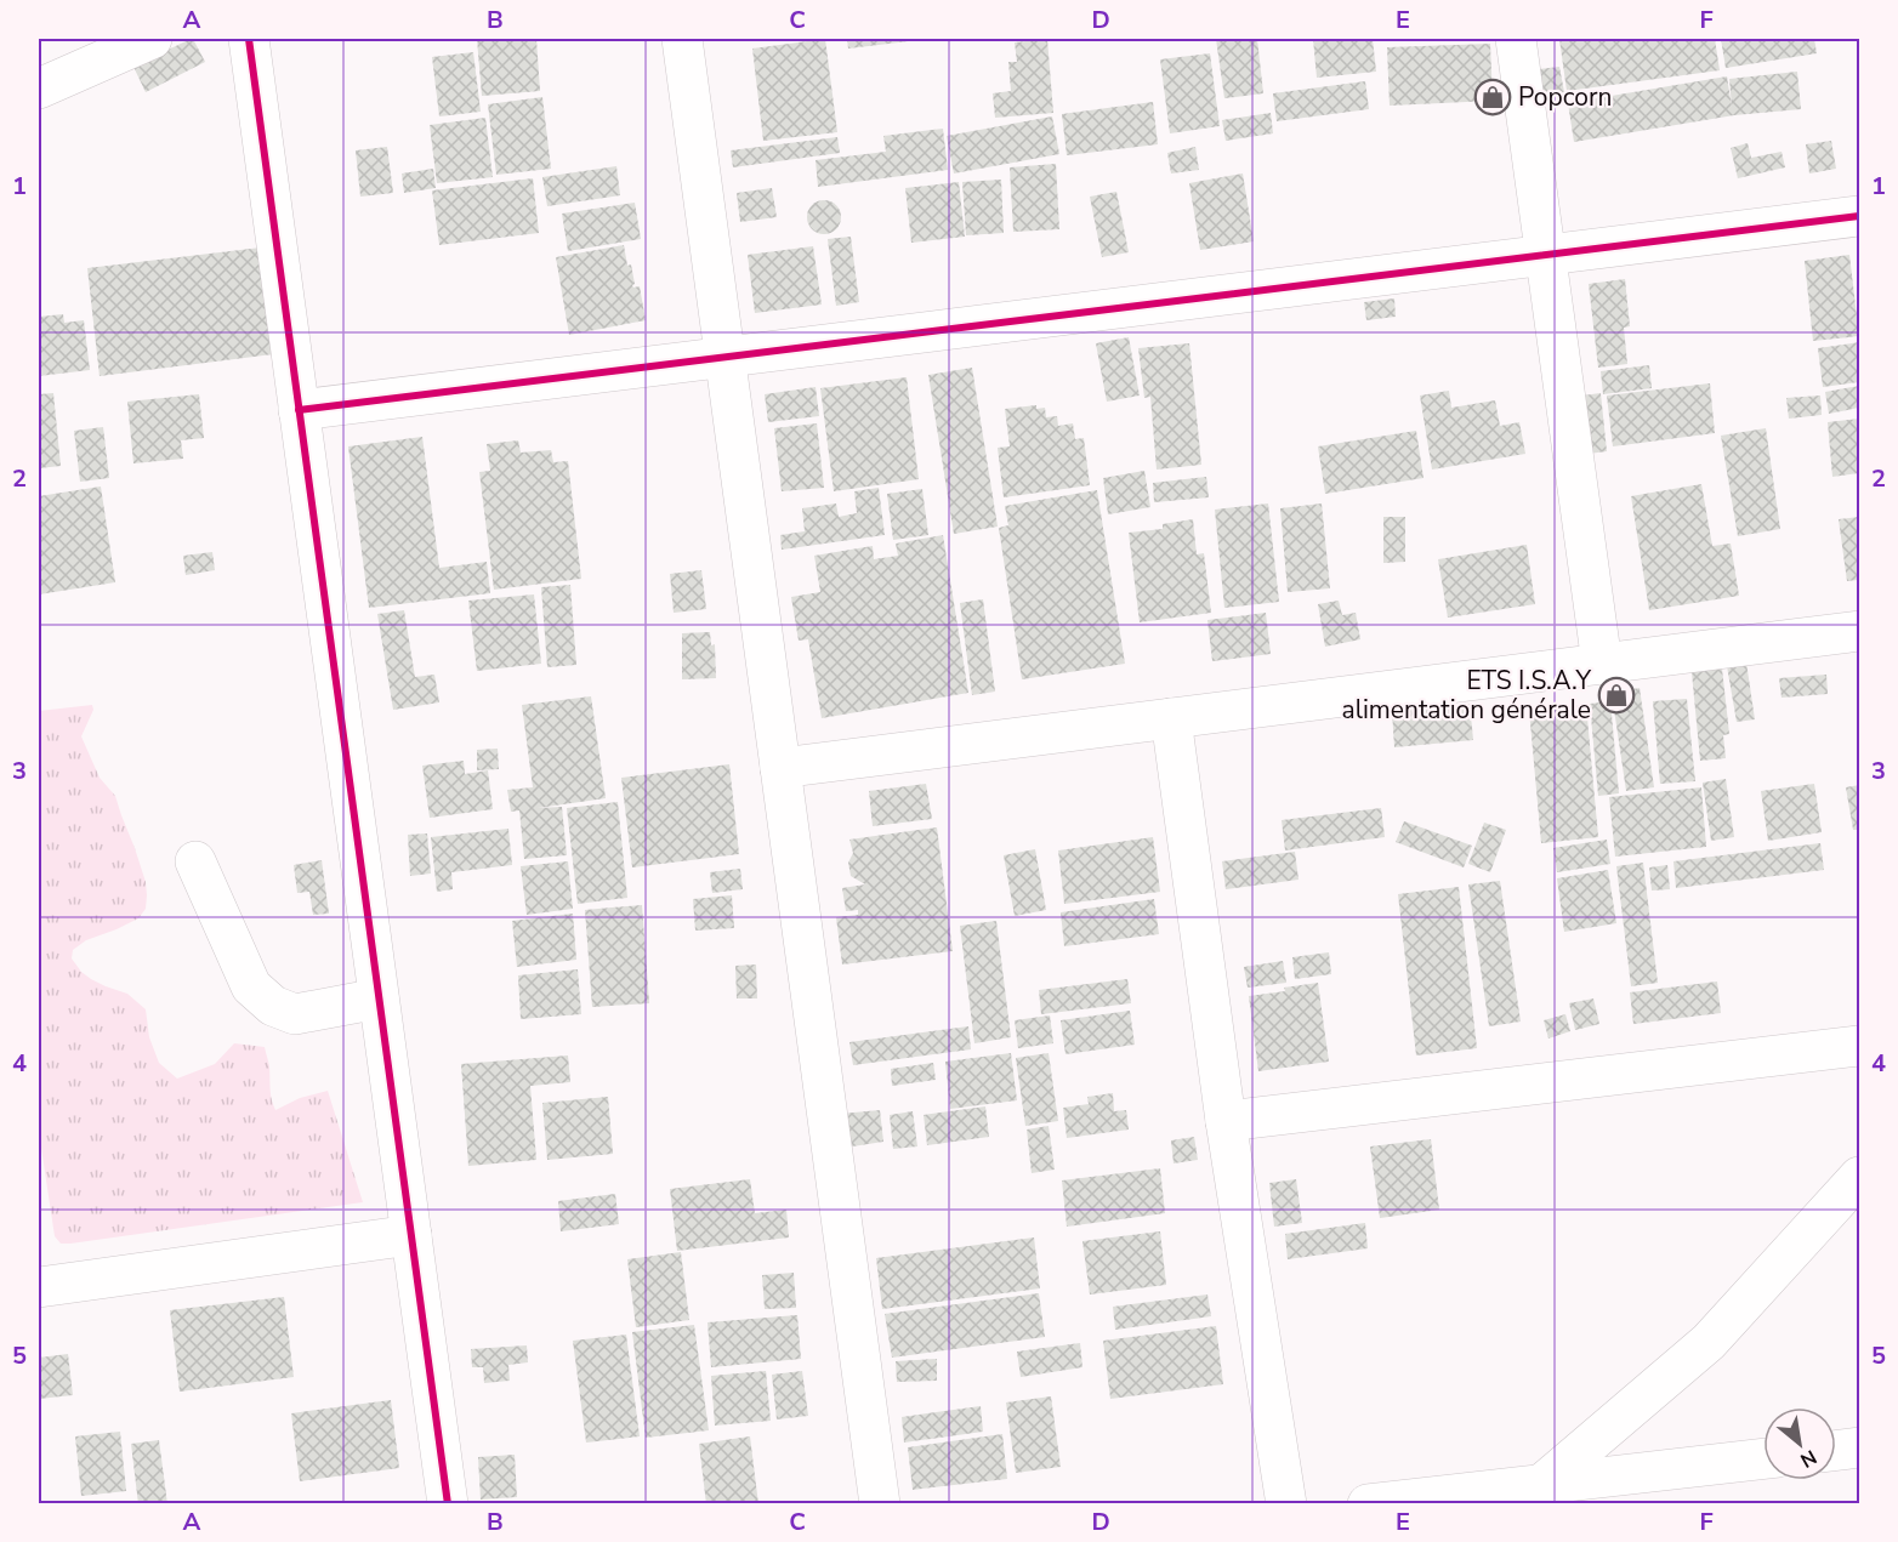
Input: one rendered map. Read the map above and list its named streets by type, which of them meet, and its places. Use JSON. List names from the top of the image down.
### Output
{
  "places": {
    "shop": ["Popcorn", "ETS I.S.A.Y alimentation générale"]
  },
  "north": "bottom right",
  "grid": {
    "columns": [
      "A",
      "B",
      "C",
      "D",
      "E",
      "F"
    ],
    "rows": [
      "1",
      "2",
      "3",
      "4",
      "5"
    ]
  }
}
